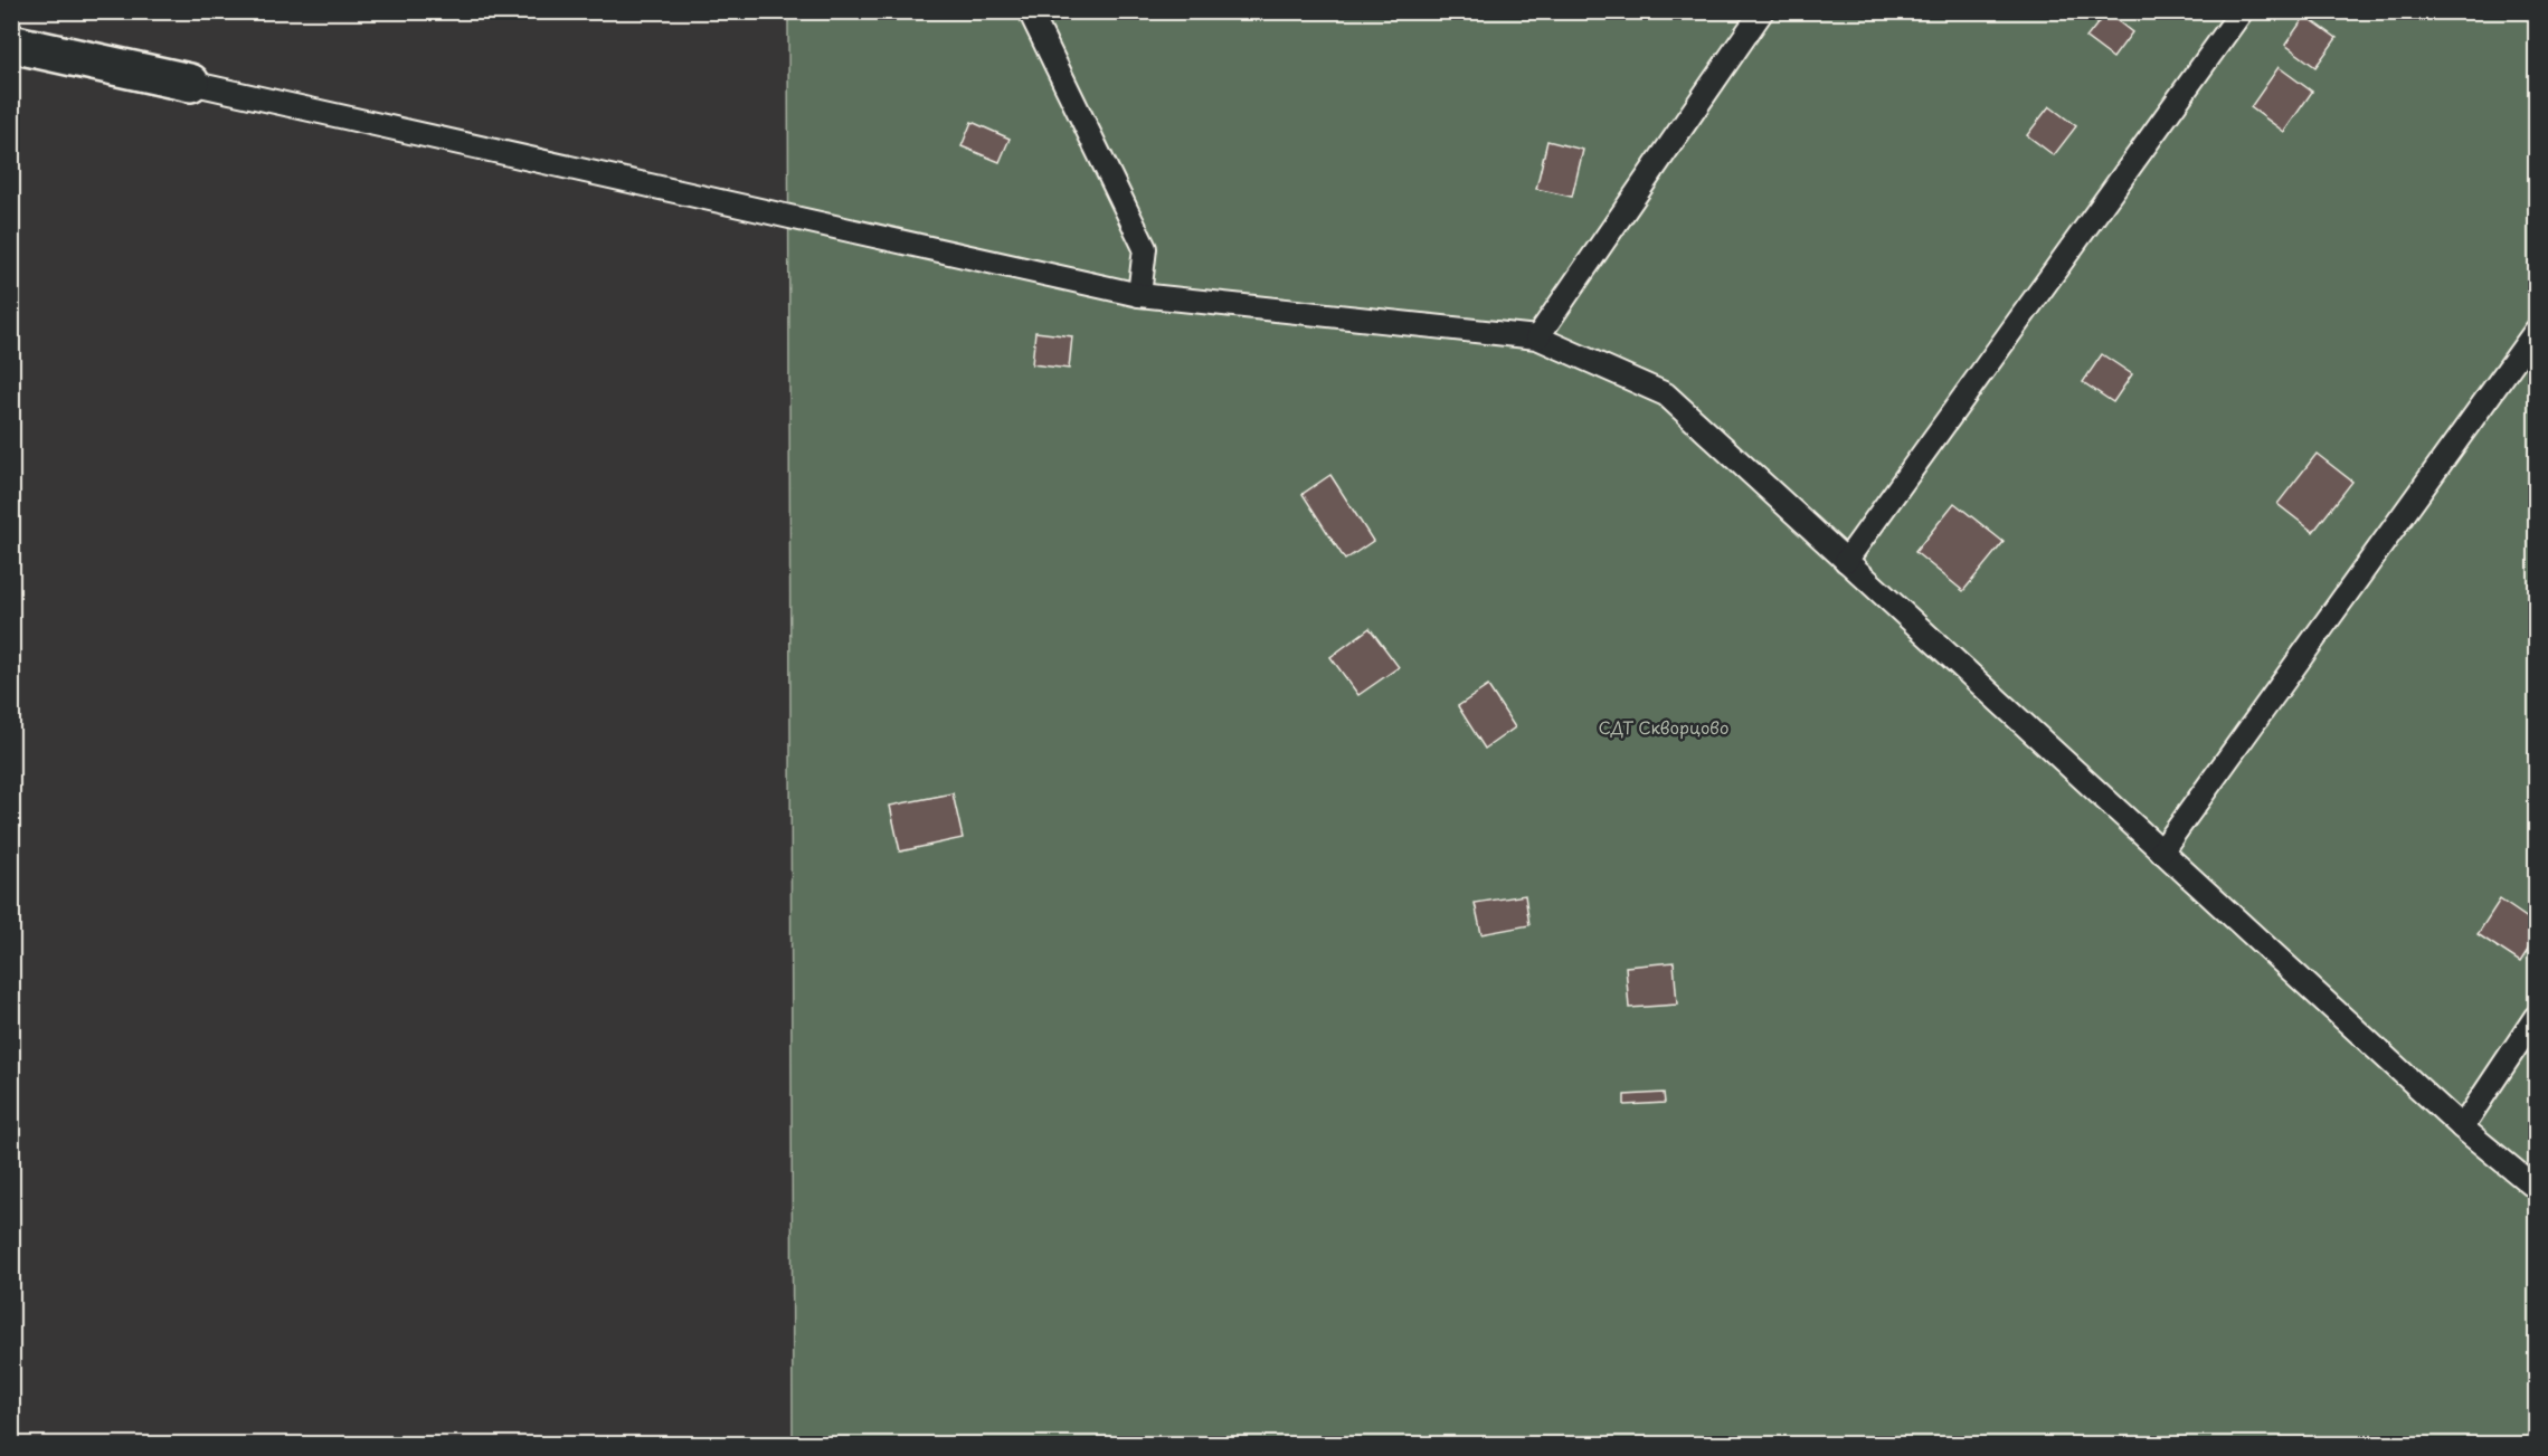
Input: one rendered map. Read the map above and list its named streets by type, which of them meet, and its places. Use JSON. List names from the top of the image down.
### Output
{
  "parks": ["СДТ Скворцово"]
}
